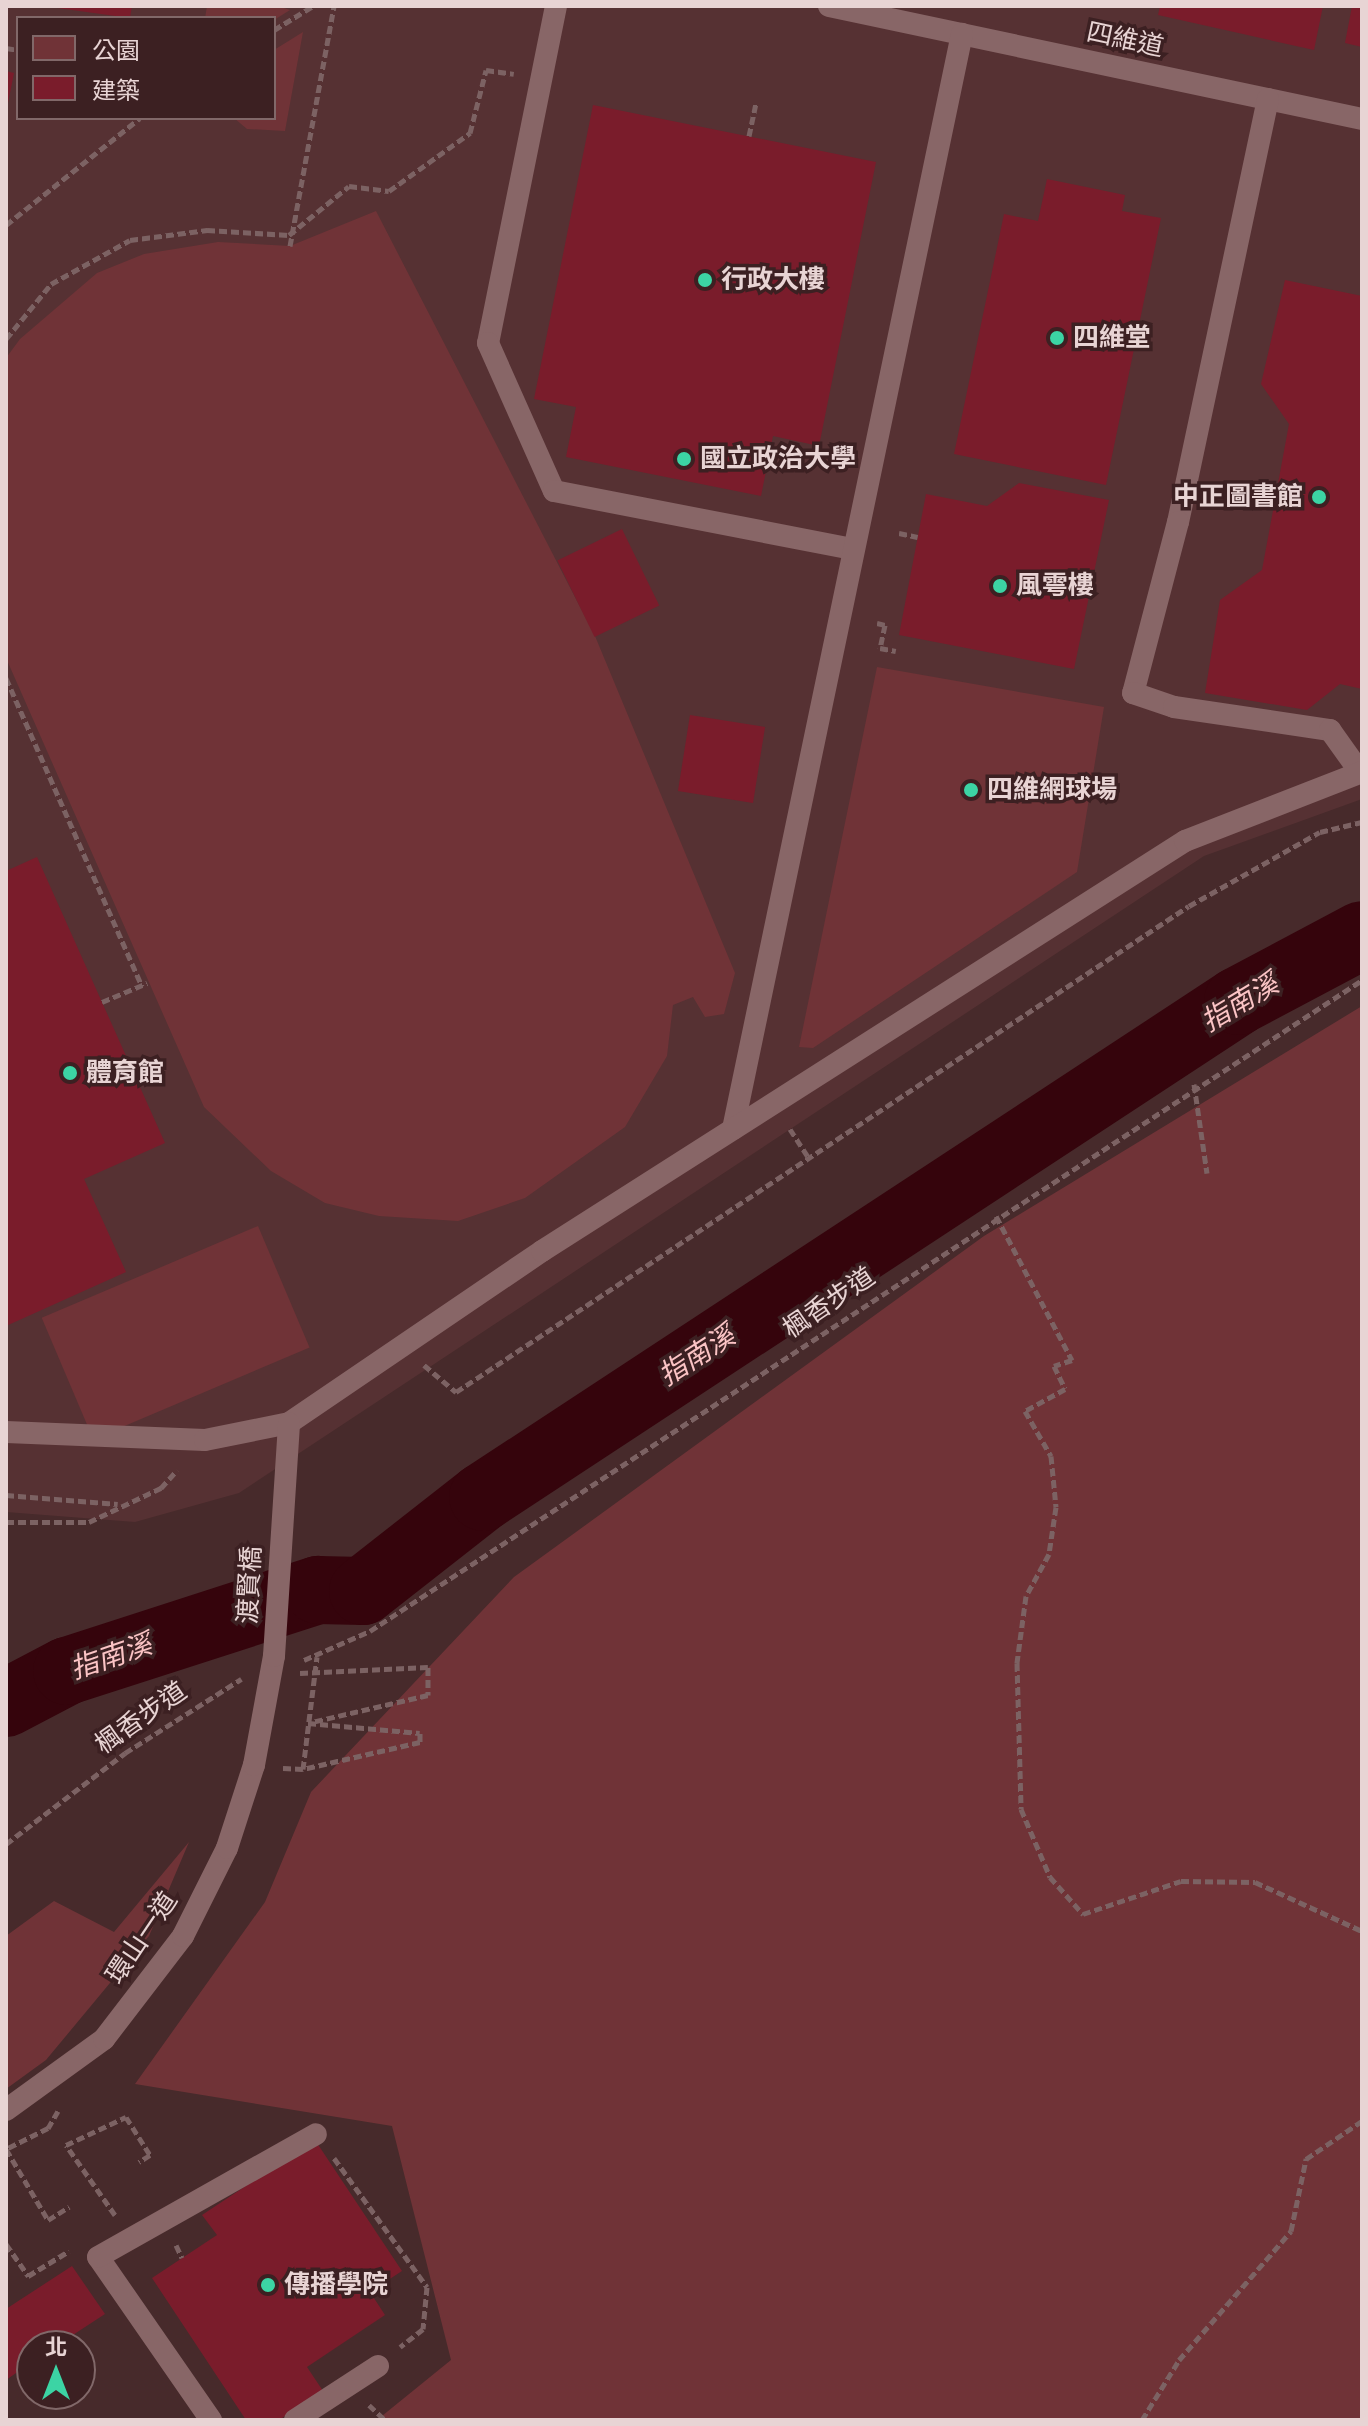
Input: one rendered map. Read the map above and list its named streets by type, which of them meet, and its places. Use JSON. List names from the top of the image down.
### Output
{
  "streets": {
    "lane": ["四維道", "渡賢橋", "環山一道"],
    "path": ["楓香步道"]
  },
  "crossings": [
    ["渡賢橋", "環山一道"]
  ],
  "water": ["指南溪"],
  "places": [
    "行政大樓",
    "四維堂",
    "國立政治大學",
    "中正圖書館",
    "風雩樓",
    "四維網球場",
    "體育館",
    "傳播學院"
  ],
  "legend": ["公園", "建築"],
  "north": "top"
}
